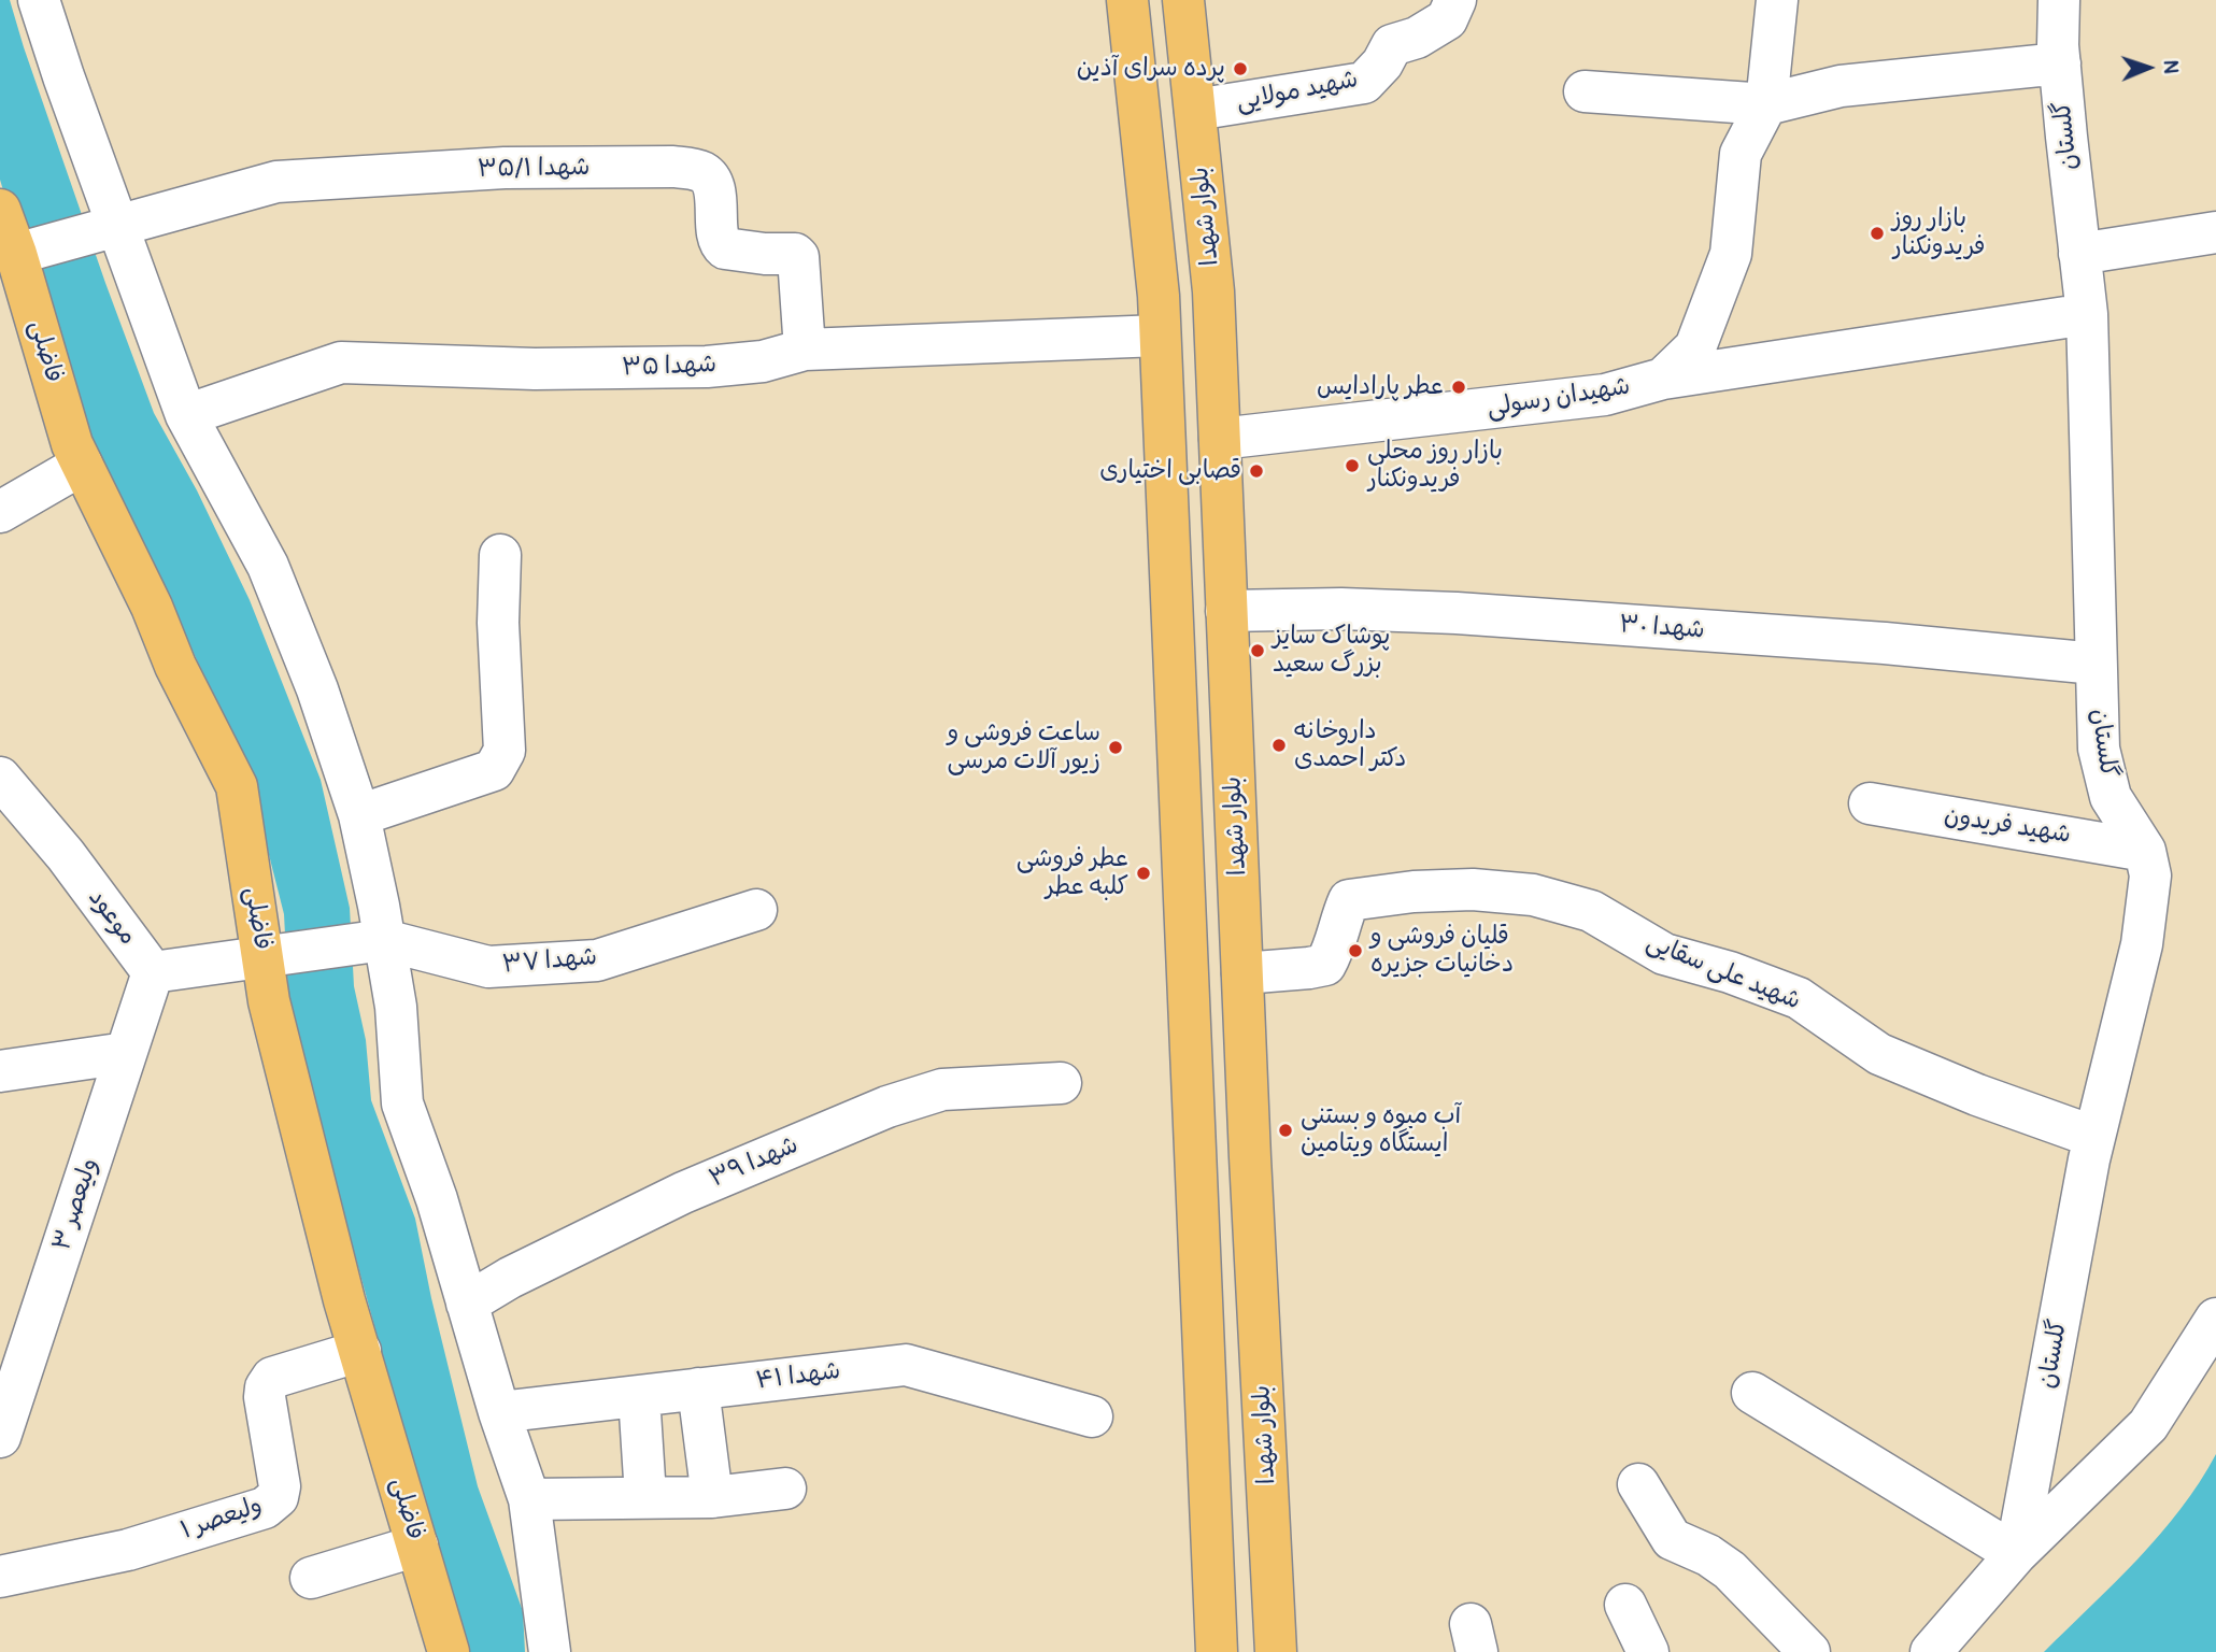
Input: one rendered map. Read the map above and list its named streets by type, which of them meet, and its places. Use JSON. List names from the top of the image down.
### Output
{
  "streets": {
    "main road": ["بلوار شهدا", "فاضلی"],
    "street": [
      "شهید مولایی",
      "گلستان",
      "شهدا ۳۵/۱",
      "شهدا ۳۵",
      "شهیدان رسولی",
      "شهدا ۳۰",
      "شهید فریدون",
      "موعود",
      "شهدا ۳۷",
      "شهید علی سقایی",
      "شهدا ۳۹",
      "ولیعصر ۳",
      "شهدا ۴۱",
      "ولیعصر ۱"
    ]
  },
  "crossings": [
    ["شهید مولایی", "بلوار شهدا"],
    ["گلستان", "شهدا ۳۰"],
    ["گلستان", "شهید فریدون"],
    ["گلستان", "شهید علی سقایی"],
    ["شهدا ۳۵/۱", "شهدا ۳۵"],
    ["بلوار شهدا", "شهیدان رسولی"],
    ["بلوار شهدا", "شهدا ۳۰"],
    ["بلوار شهدا", "شهید علی سقایی"],
    ["فاضلی", "ولیعصر ۱"],
    ["موعود", "ولیعصر ۳"]
  ],
  "places": [
    "پرده سرای آذین",
    "بازار روز فریدونکنار",
    "عطر پارادایس",
    "بازار روز محلی فریدونکنار",
    "قصابی اختیاری",
    "پوشاک سایز بزرگ سعید",
    "داروخانه دکتر احمدی",
    "ساعت فروشی و زیور آلات مرسی",
    "عطر فروشی کلبه عطر",
    "قلیان فروشی و دخانیات جزیره",
    "آب میوه و بستنی ایستگاه ویتامین"
  ],
  "north": "right"
}
